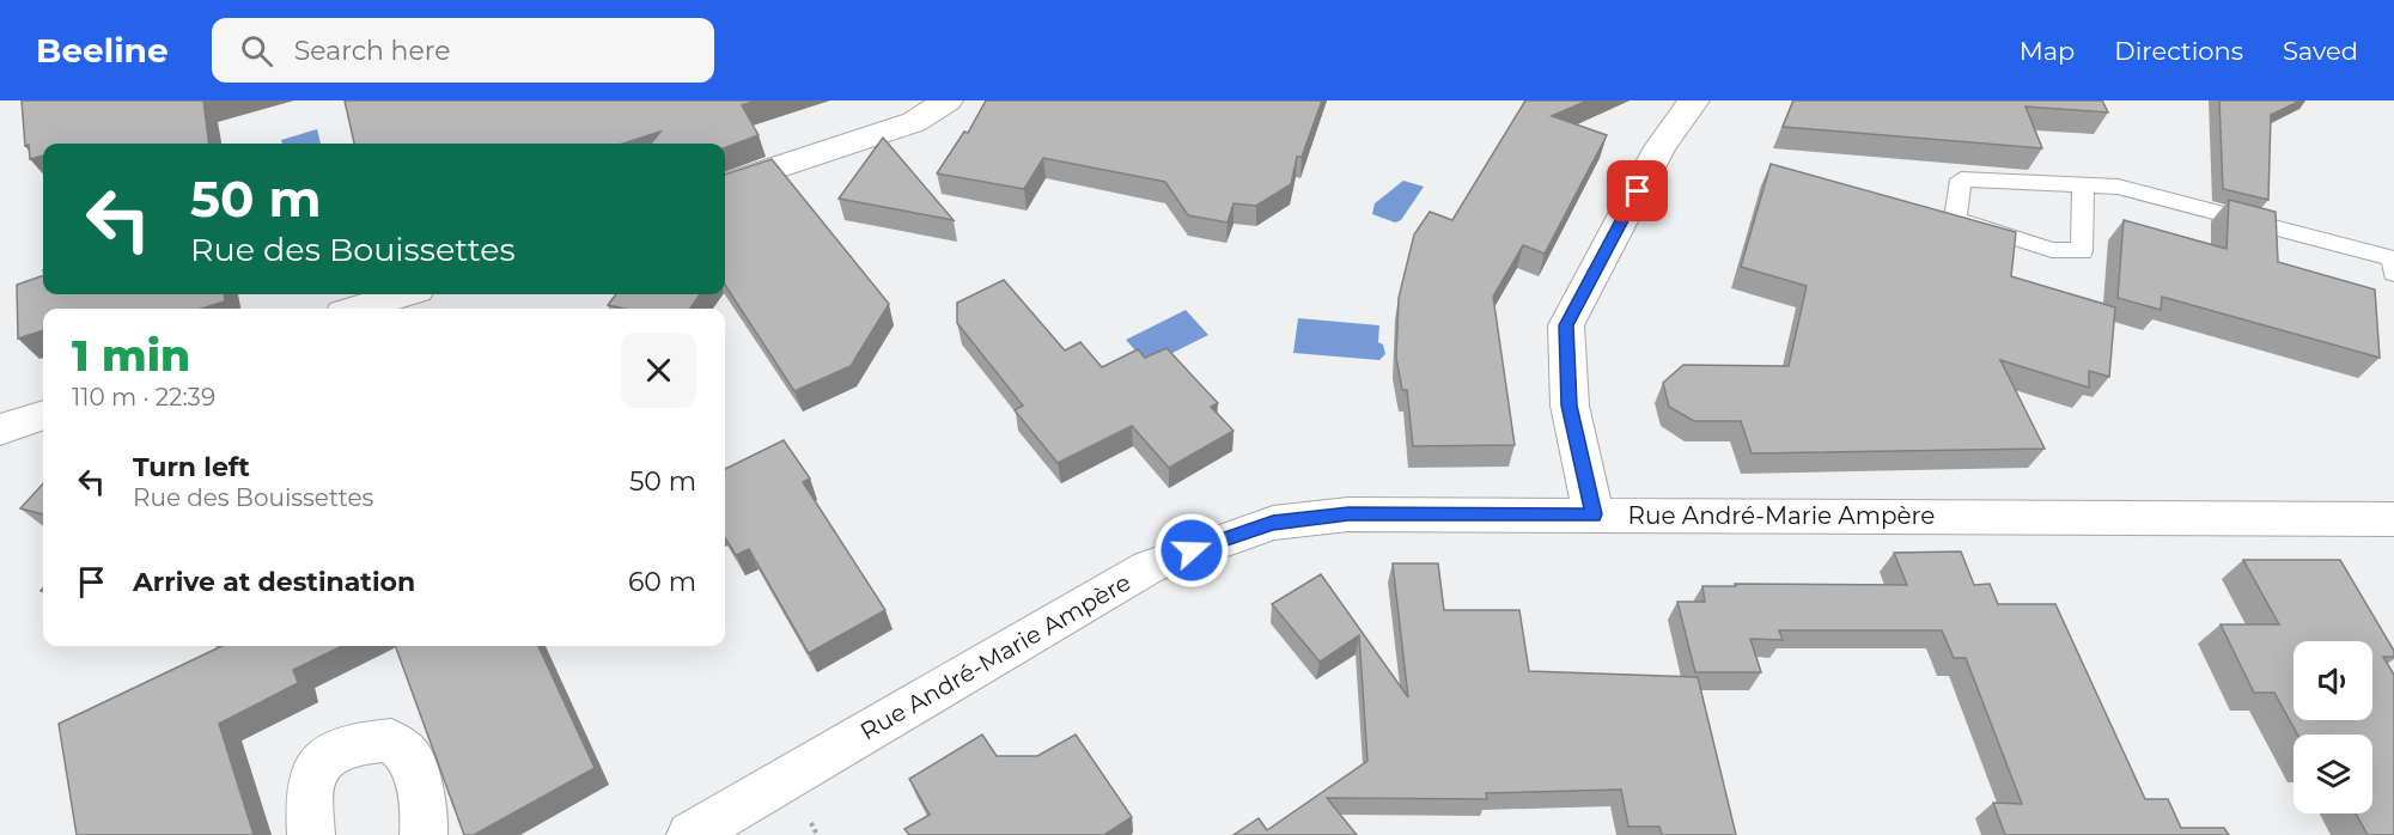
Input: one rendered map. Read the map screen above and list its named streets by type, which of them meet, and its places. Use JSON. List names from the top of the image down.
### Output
{
  "streets": {
    "street": ["Rue André-Marie Ampère"]
  },
  "page": {
    "header": "Beeline",
    "search": "Search here",
    "nav": ["Map", "Directions", "Saved"],
    "turn": ["50 m", "Rue des Bouissettes"],
    "heading": ["1 min", "110 m · 22:39"],
    "list": [
      {
        "name": "Turn left",
        "note": "Rue des Bouissettes",
        "value": "50 m"
      },
      {
        "name": "Arrive at destination",
        "value": "60 m"
      }
    ]
  }
}
